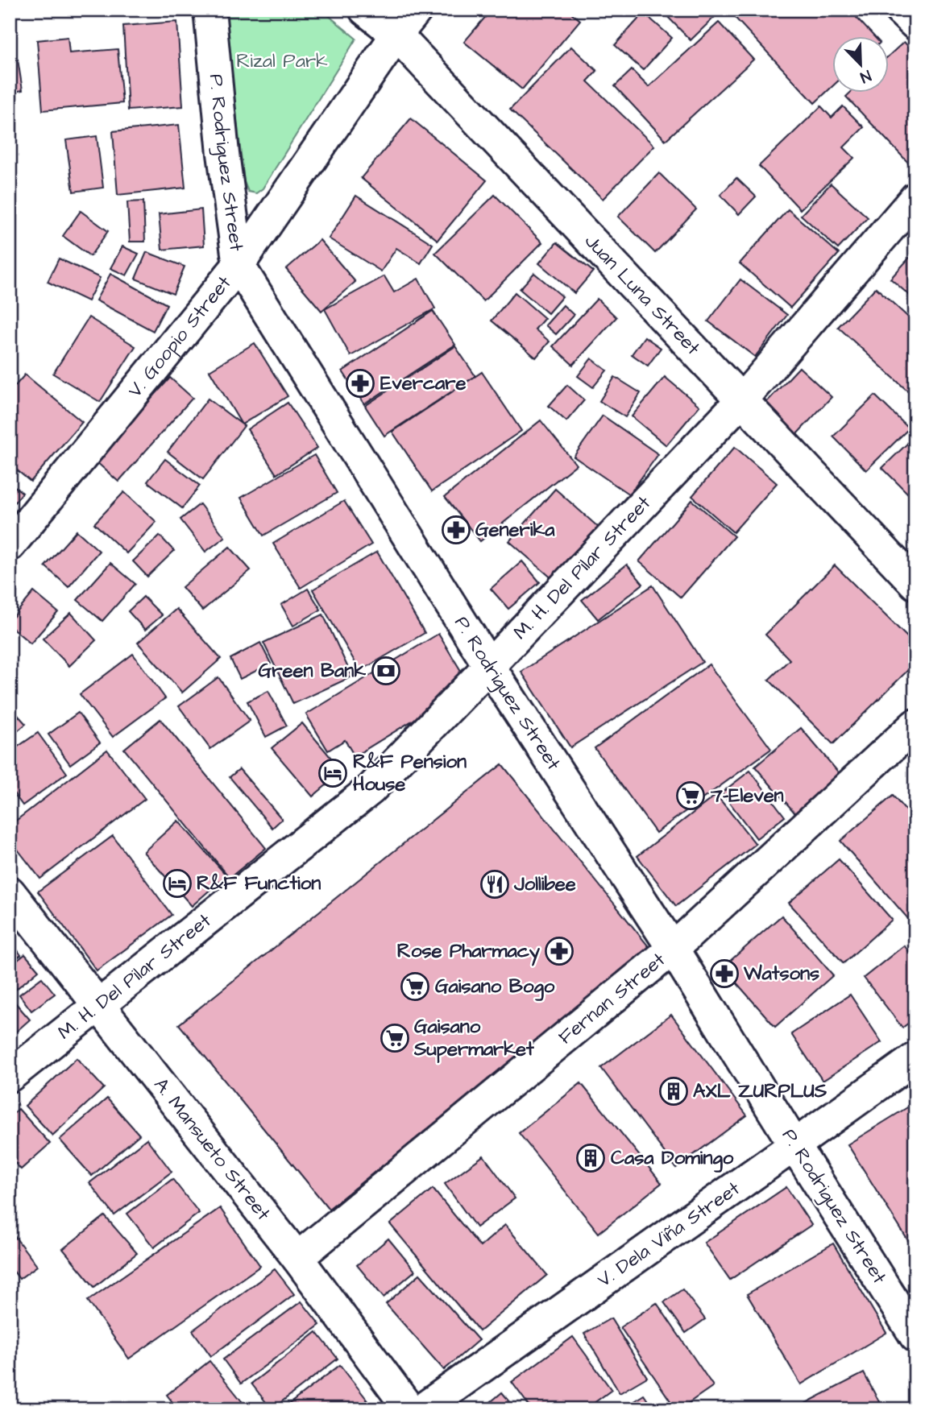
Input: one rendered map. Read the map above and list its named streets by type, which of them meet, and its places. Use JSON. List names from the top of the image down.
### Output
{
  "streets": {
    "street": [
      "P. Rodriguez Street",
      "Juan Luna Street",
      "V. Goopio Street",
      "M. H. Del Pilar Street",
      "Fernan Street",
      "A. Mansueto Street",
      "V. Dela Viña Street"
    ]
  },
  "crossings": [
    ["P. Rodriguez Street", "V. Goopio Street"],
    ["P. Rodriguez Street", "M. H. Del Pilar Street"],
    ["P. Rodriguez Street", "Fernan Street"],
    ["P. Rodriguez Street", "V. Dela Viña Street"],
    ["Juan Luna Street", "V. Goopio Street"],
    ["Juan Luna Street", "M. H. Del Pilar Street"],
    ["M. H. Del Pilar Street", "A. Mansueto Street"],
    ["Fernan Street", "A. Mansueto Street"]
  ],
  "parks": ["Rizal Park"],
  "places": {
    "pharmacy": [
      "Evercare",
      "Generika",
      "Rose Pharmacy",
      "Watsons"
    ],
    "bank": ["Green Bank"],
    "hotel": ["R&F Pension House", "R&F Function"],
    "supermarket": ["7-Eleven", "Gaisano Bogo", "Gaisano Supermarket"],
    "restaurant": ["Jollibee"],
    "building": ["AXL ZURPLUS", "Casa Domingo"]
  },
  "north": "bottom right"
}
